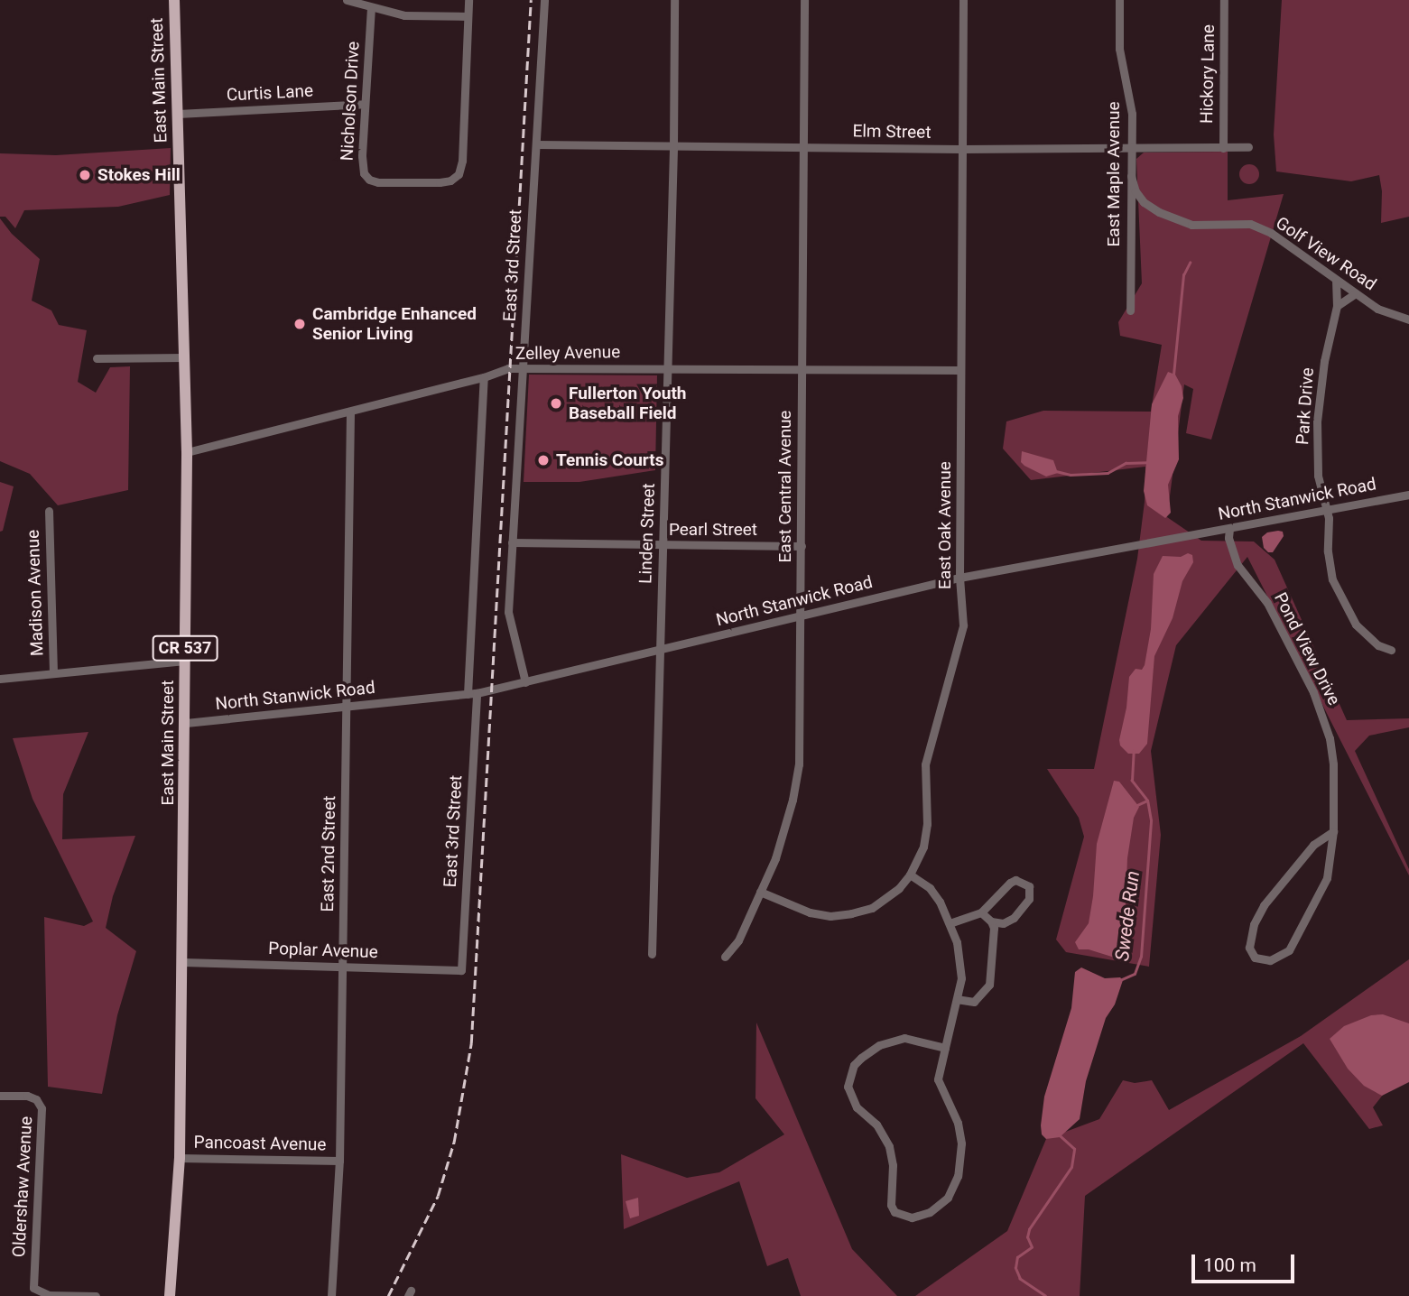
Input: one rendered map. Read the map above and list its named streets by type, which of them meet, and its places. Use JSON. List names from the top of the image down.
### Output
{
  "streets": {
    "main road": ["East Main Street", "CR 537"],
    "street": [
      "Hickory Lane",
      "Curtis Lane",
      "Nicholson Drive",
      "Elm Street",
      "East Maple Avenue",
      "Golf View Road",
      "East 3rd Street",
      "Zelley Avenue",
      "Park Drive",
      "East Central Avenue",
      "North Stanwick Road",
      "East Oak Avenue",
      "Pearl Street",
      "Linden Street",
      "Madison Avenue",
      "Pond View Drive",
      "East 2nd Street",
      "Poplar Avenue",
      "Pancoast Avenue",
      "Oldershaw Avenue"
    ]
  },
  "crossings": [
    ["Hickory Lane", "Elm Street"],
    ["East Main Street", "Curtis Lane"],
    ["East Main Street", "Zelley Avenue"],
    ["East Main Street", "North Stanwick Road"],
    ["East Main Street", "Poplar Avenue"],
    ["East Main Street", "Pancoast Avenue"],
    ["Curtis Lane", "Nicholson Drive"],
    ["Elm Street", "East Maple Avenue"],
    ["Elm Street", "East 3rd Street"],
    ["Elm Street", "East Central Avenue"],
    ["Elm Street", "East Oak Avenue"],
    ["Elm Street", "Linden Street"],
    ["East Maple Avenue", "Golf View Road"],
    ["Golf View Road", "Park Drive"],
    ["East 3rd Street", "Zelley Avenue"],
    ["East 3rd Street", "North Stanwick Road"],
    ["East 3rd Street", "Pearl Street"],
    ["East 3rd Street", "Poplar Avenue"],
    ["Zelley Avenue", "East Central Avenue"],
    ["Zelley Avenue", "East Oak Avenue"],
    ["Zelley Avenue", "Linden Street"],
    ["Zelley Avenue", "East 2nd Street"],
    ["Park Drive", "North Stanwick Road"],
    ["East Central Avenue", "North Stanwick Road"],
    ["East Central Avenue", "East Oak Avenue"],
    ["East Central Avenue", "Pearl Street"],
    ["North Stanwick Road", "East Oak Avenue"],
    ["North Stanwick Road", "Linden Street"],
    ["North Stanwick Road", "Pond View Drive"],
    ["North Stanwick Road", "East 2nd Street"],
    ["Pearl Street", "Linden Street"],
    ["East 2nd Street", "Poplar Avenue"],
    ["East 2nd Street", "Pancoast Avenue"]
  ],
  "water": ["Swede Run"],
  "places": [
    "Stokes Hill",
    "Cambridge Enhanced Senior Living",
    "Fullerton Youth Baseball Field",
    "Tennis Courts"
  ],
  "scale_bar": "100 m"
}
